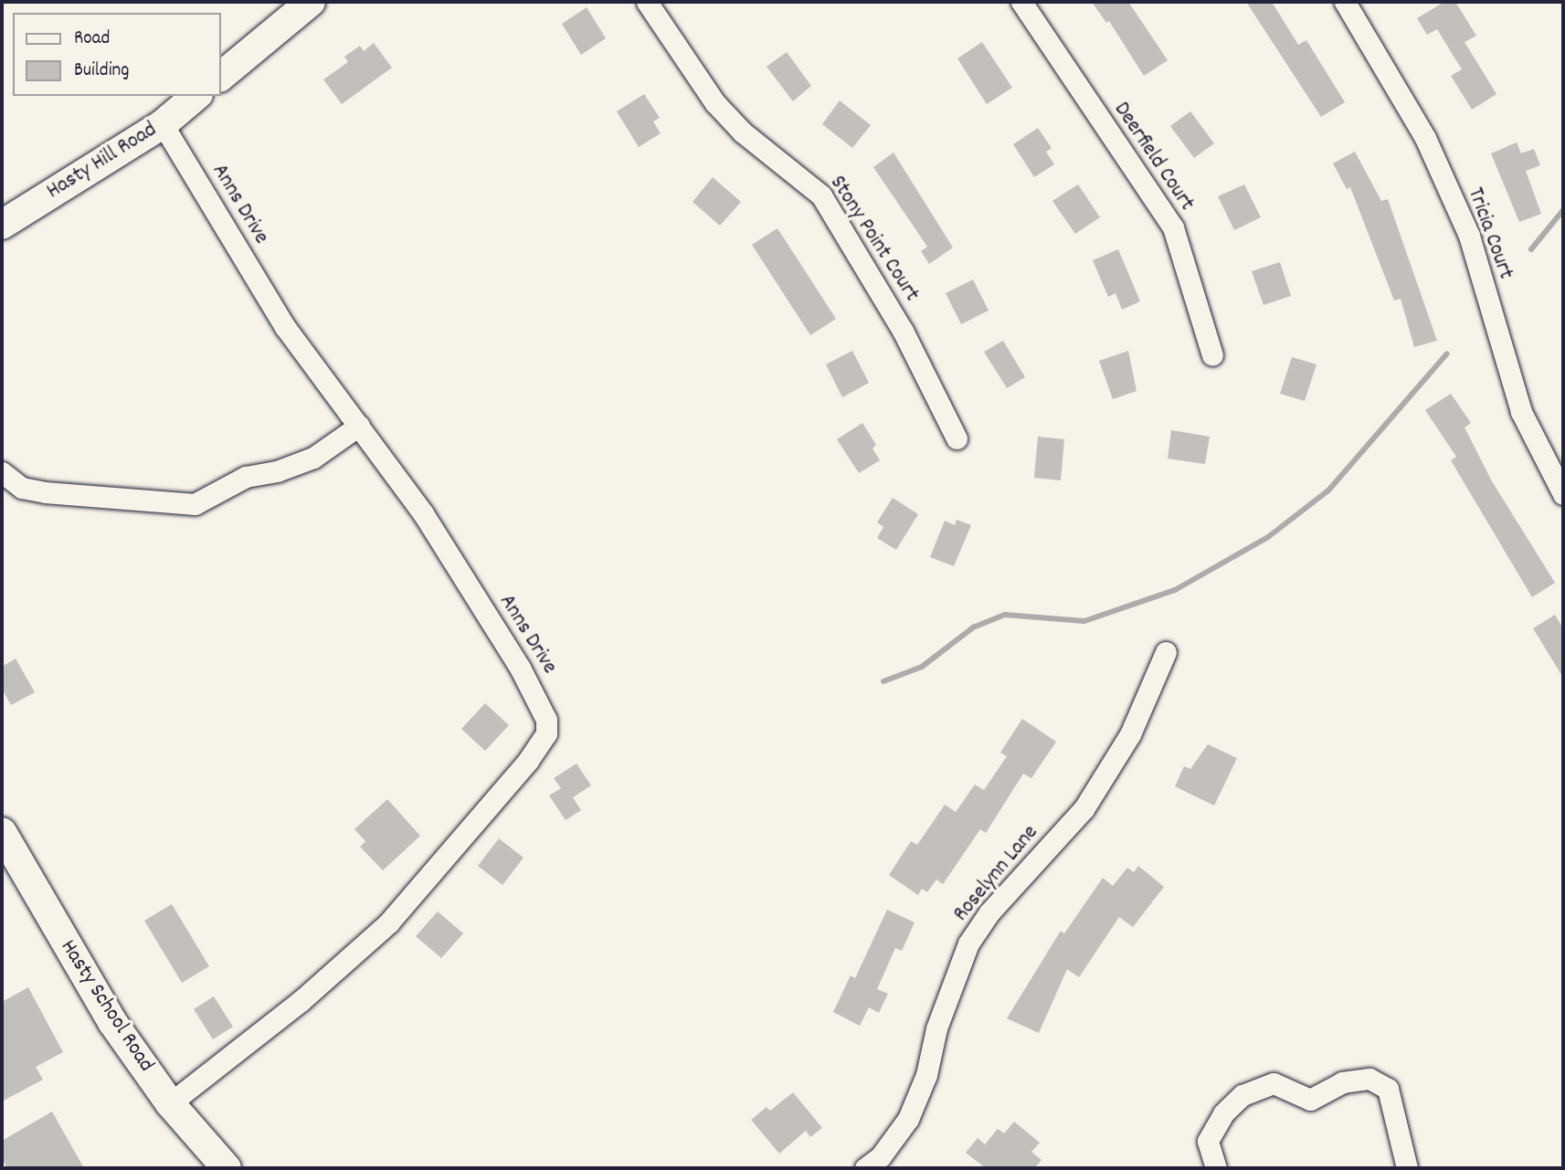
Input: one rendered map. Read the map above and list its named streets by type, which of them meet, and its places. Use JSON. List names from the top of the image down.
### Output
{
  "streets": {
    "street": [
      "Deerfield Court",
      "Hasty Hill Road",
      "Anns Drive",
      "Tricia Court",
      "Stony Point Court",
      "Roselynn Lane",
      "Hasty School Road"
    ]
  },
  "crossings": [
    ["Hasty Hill Road", "Anns Drive"],
    ["Anns Drive", "Hasty School Road"]
  ],
  "legend": ["Road", "Building"]
}
